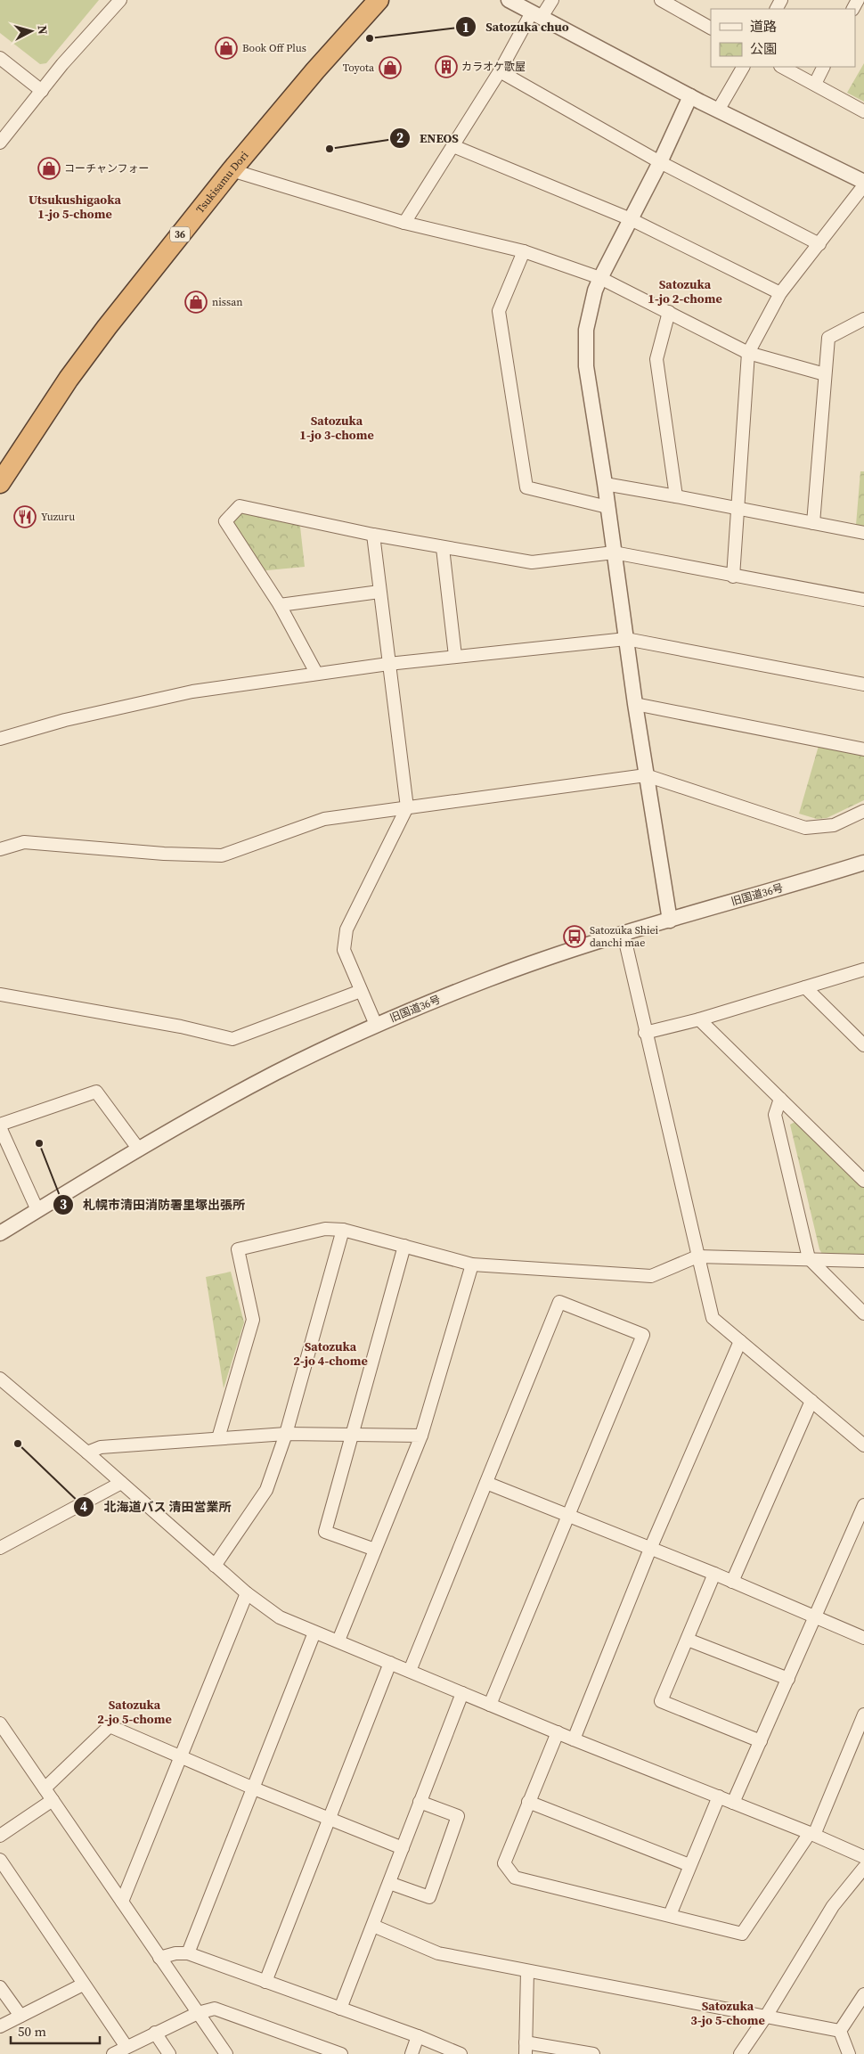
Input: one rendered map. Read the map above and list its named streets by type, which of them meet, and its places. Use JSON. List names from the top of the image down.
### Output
{
  "streets": {
    "highway": ["Tsukisamu Dori", "36"],
    "street": ["旧国道36号"]
  },
  "districts": [
    "Utsukushigaoka 1-jo 5-chome",
    "Satozuka 1-jo 2-chome",
    "Satozuka 1-jo 3-chome",
    "Satozuka 2-jo 4-chome",
    "Satozuka 2-jo 5-chome",
    "Satozuka 3-jo 5-chome"
  ],
  "places": {
    "other": [
      "Satozuka chuo",
      "ENEOS",
      "札幌市清田消防署里塚出張所",
      "北海道バス 清田営業所"
    ],
    "shop": [
      "Book Off Plus",
      "Toyota",
      "コーチャンフォー",
      "nissan"
    ],
    "building": ["カラオケ歌屋"],
    "restaurant": ["Yuzuru"],
    "bus stop": ["Satozuka Shiei danchi mae"]
  },
  "legend": ["道路", "公園"],
  "scale_bar": "50 m",
  "north": "right"
}
